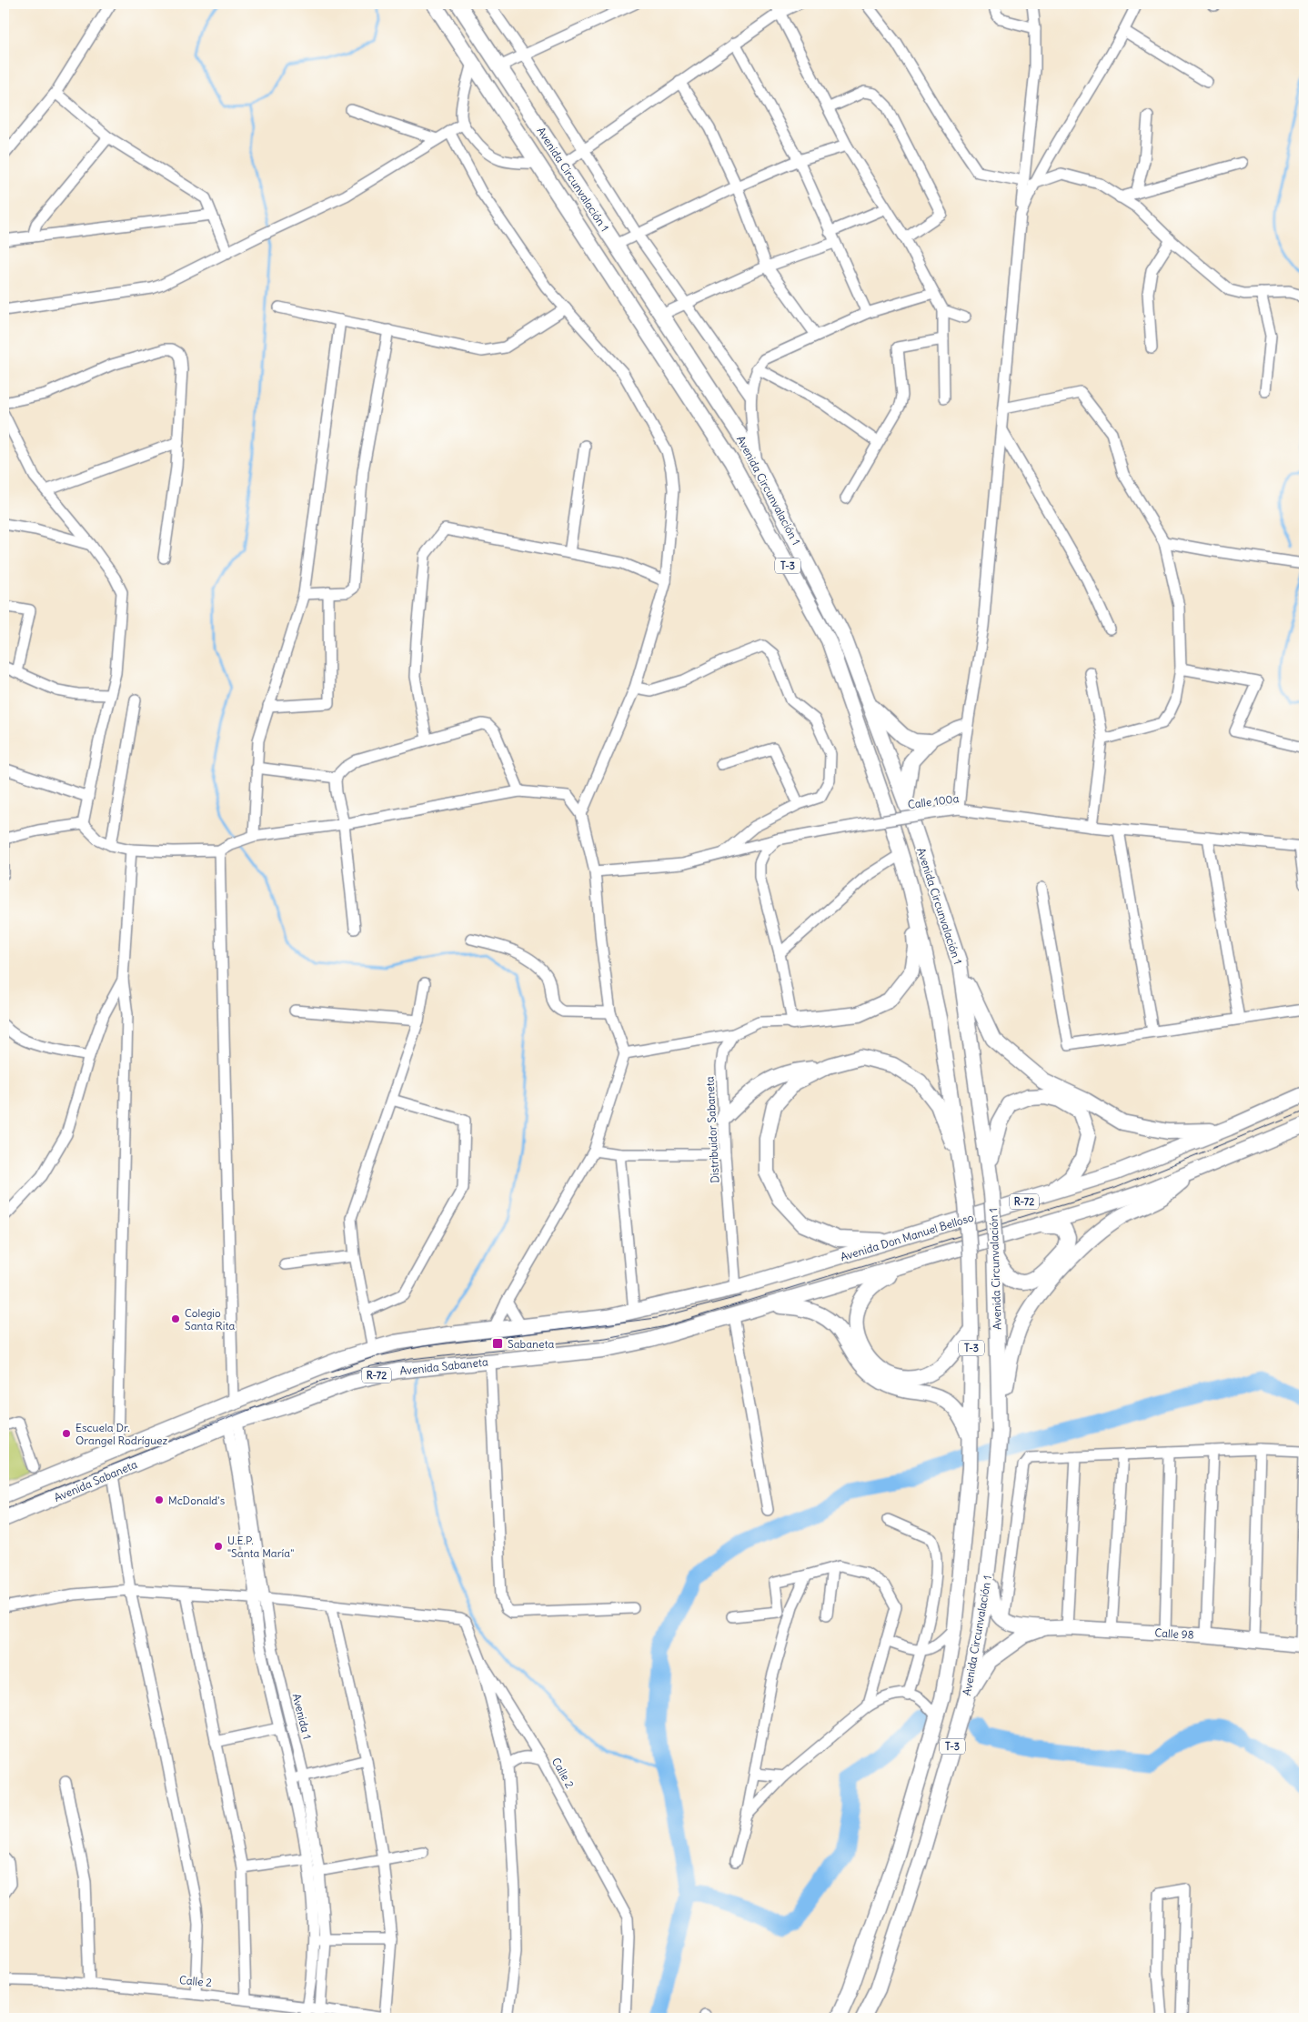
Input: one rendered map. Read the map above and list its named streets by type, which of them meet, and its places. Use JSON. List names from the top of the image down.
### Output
{
  "streets": {
    "main road": [
      "Avenida Circunvalación 1",
      "T-3",
      "R-72",
      "Avenida Don Manuel Belloso",
      "Avenida Sabaneta"
    ],
    "street": [
      "Calle 100a",
      "Distribuidor Sabaneta",
      "Calle 98",
      "Avenida 1",
      "Calle 2"
    ]
  },
  "crossings": [
    ["Distribuidor Sabaneta", "Avenida Don Manuel Belloso"],
    ["Distribuidor Sabaneta", "Avenida Sabaneta"],
    ["R-72", "Avenida Sabaneta"],
    ["Avenida Don Manuel Belloso", "Avenida Sabaneta"],
    ["Avenida 1", "Calle 2"]
  ],
  "places": {
    "other": [
      "Colegio Santa Rita",
      "Escuela Dr. Orangel Rodríguez",
      "McDonald's",
      "U.E.P. \"Santa María\""
    ],
    "transit": ["Sabaneta"]
  }
}
